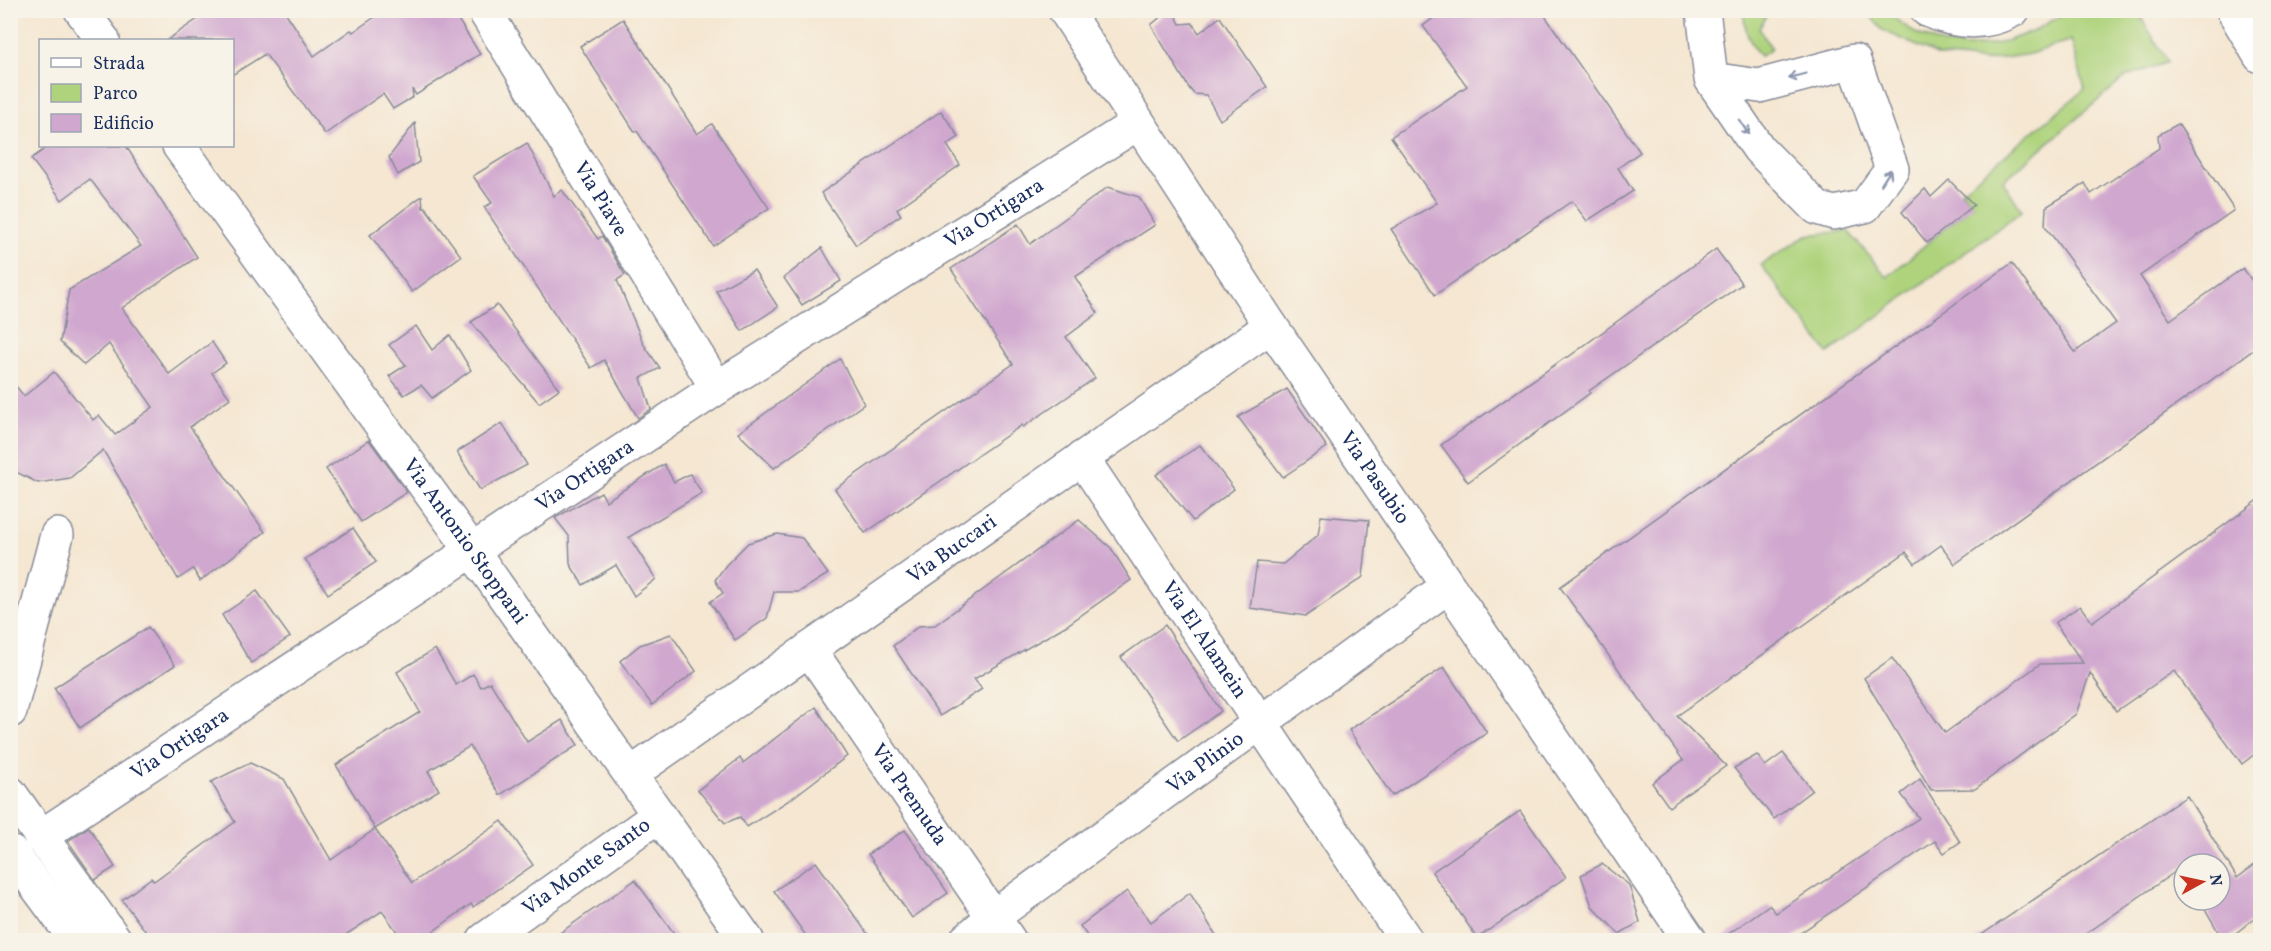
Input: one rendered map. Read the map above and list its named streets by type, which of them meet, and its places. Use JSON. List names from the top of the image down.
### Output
{
  "streets": {
    "street": [
      "Via Piave",
      "Via Ortigara",
      "Via Pasubio",
      "Via Antonio Stoppani",
      "Via Buccari",
      "Via El Alamein",
      "Via Plinio",
      "Via Premuda",
      "Via Monte Santo"
    ]
  },
  "crossings": [
    ["Via Piave", "Via Ortigara"],
    ["Via Ortigara", "Via Pasubio"],
    ["Via Ortigara", "Via Antonio Stoppani"],
    ["Via Pasubio", "Via Buccari"],
    ["Via Pasubio", "Via Plinio"],
    ["Via Antonio Stoppani", "Via Buccari"],
    ["Via Antonio Stoppani", "Via Monte Santo"],
    ["Via Buccari", "Via El Alamein"],
    ["Via Buccari", "Via Premuda"],
    ["Via El Alamein", "Via Plinio"],
    ["Via Plinio", "Via Premuda"]
  ],
  "legend": ["Strada", "Parco", "Edificio"],
  "north": "right"
}
